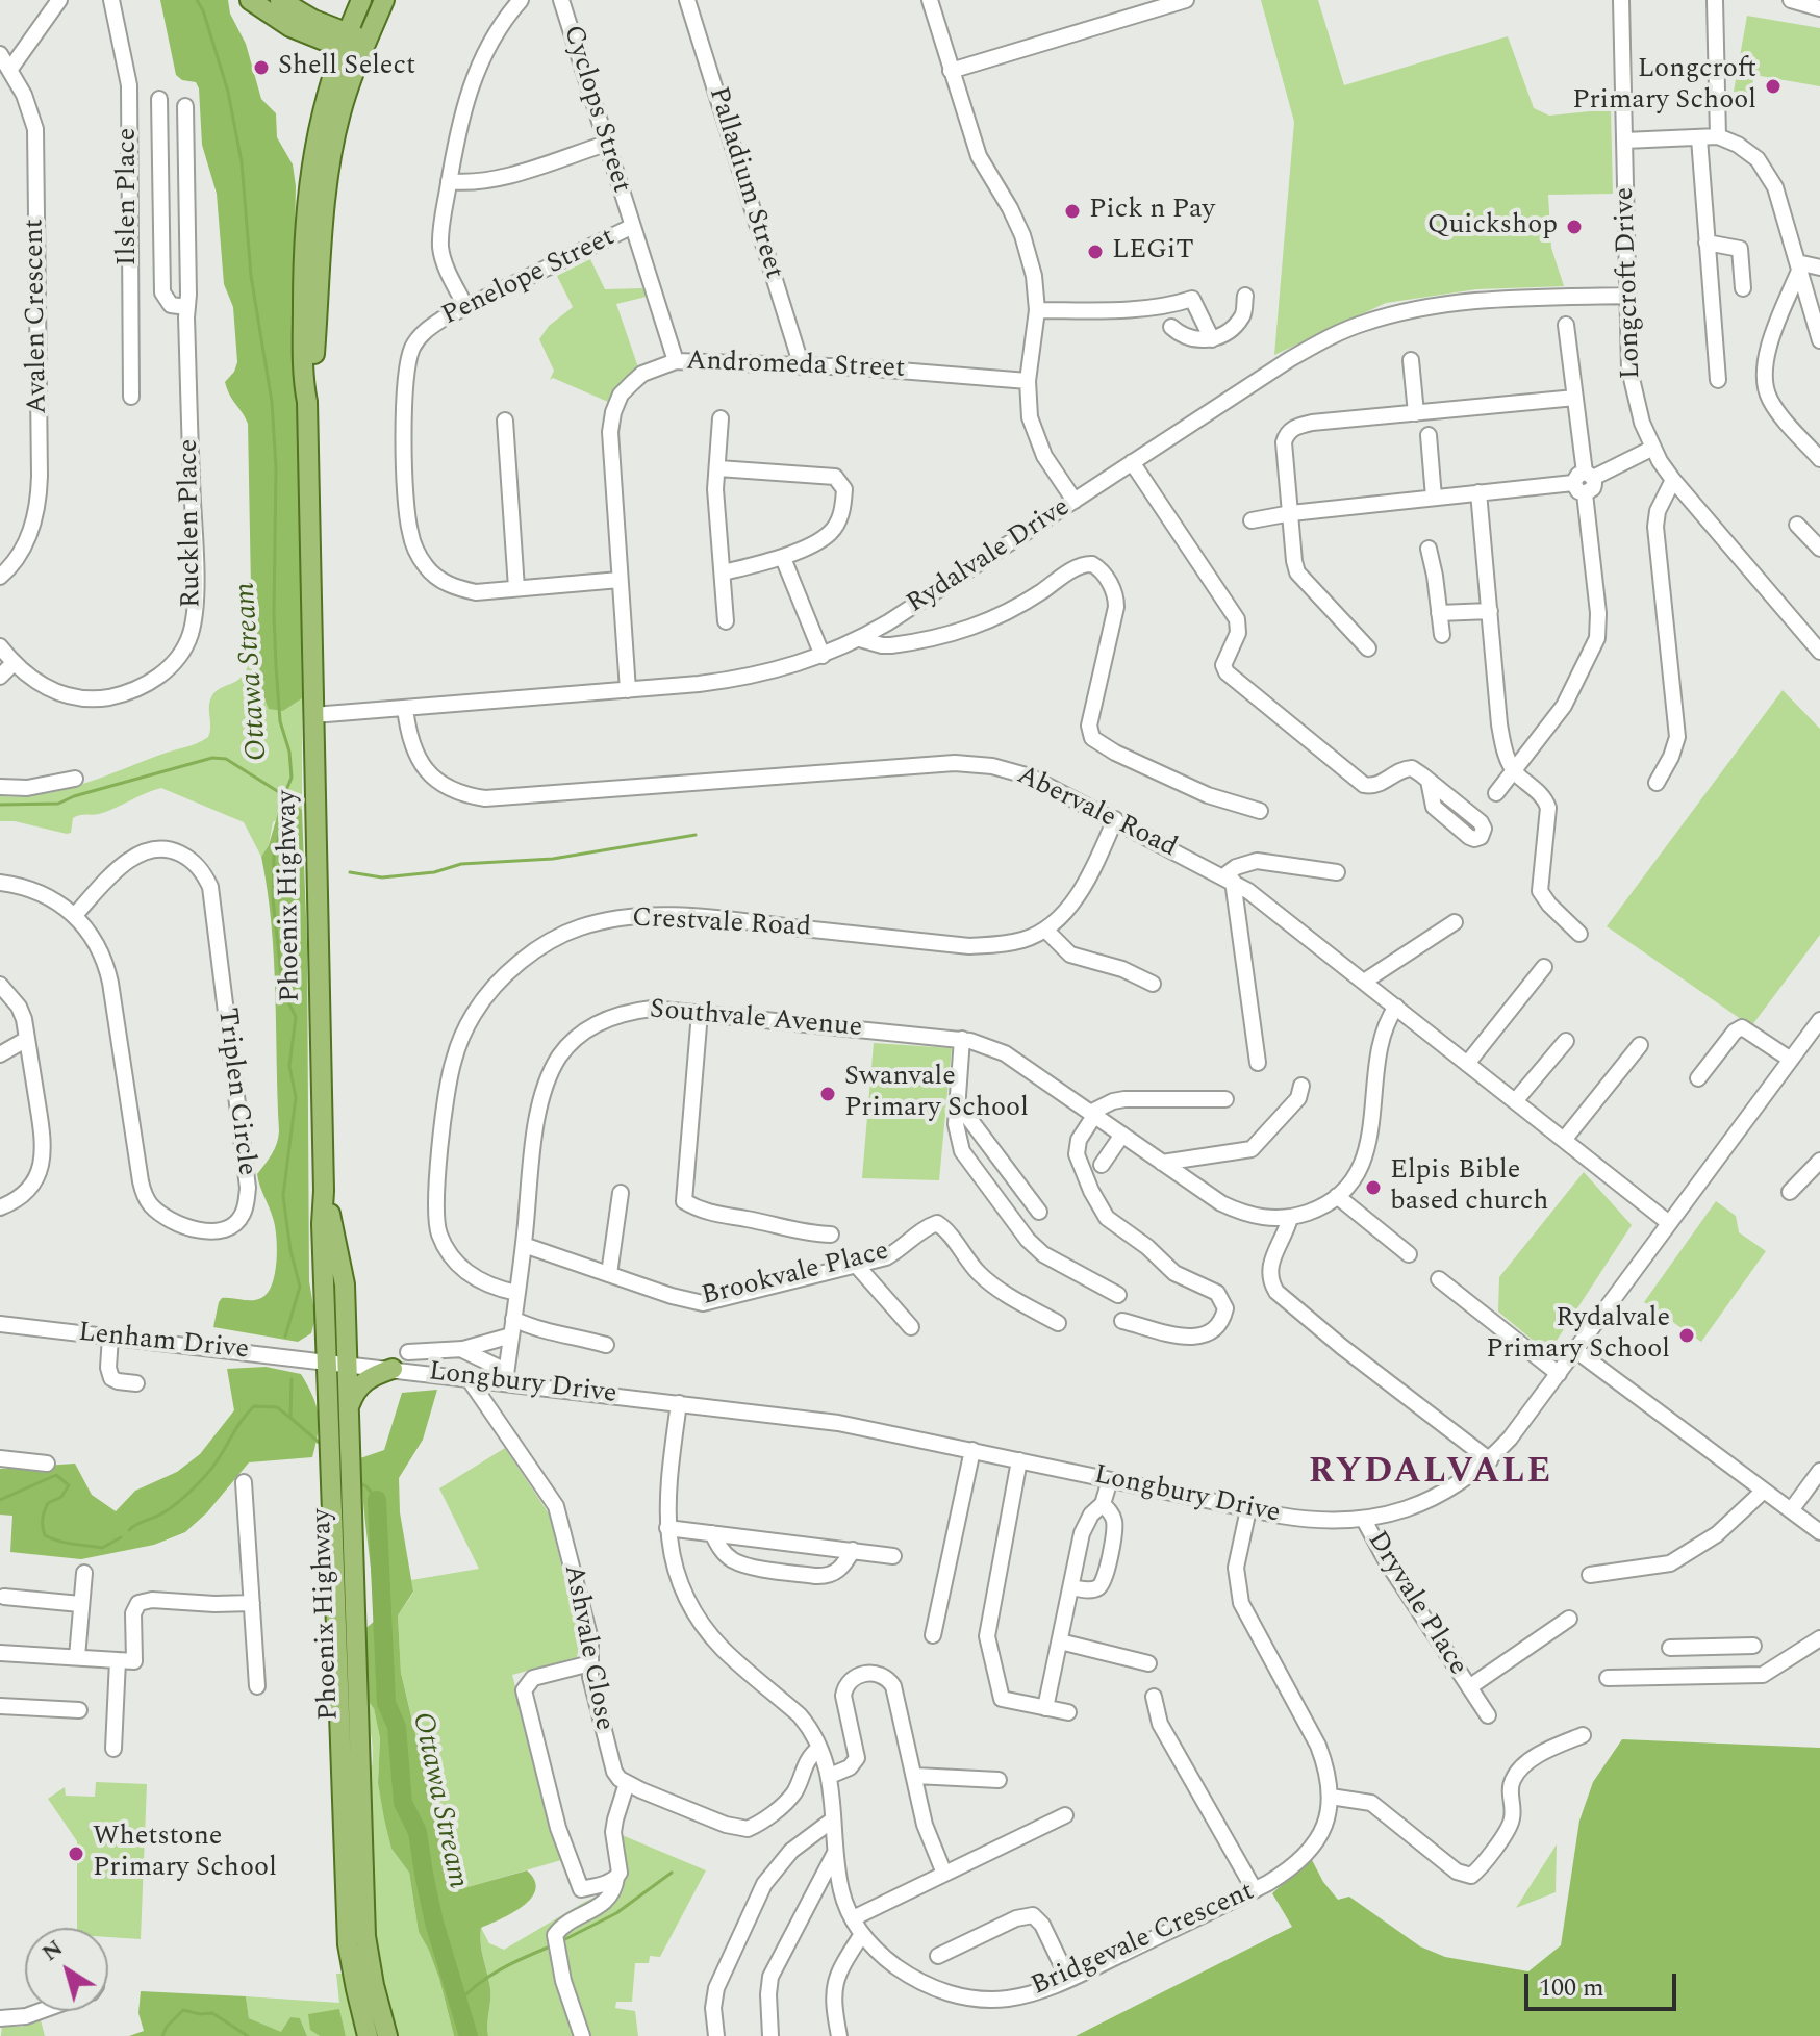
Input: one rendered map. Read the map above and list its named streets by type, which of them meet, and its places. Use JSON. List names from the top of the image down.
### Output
{
  "streets": {
    "main road": ["Phoenix Highway"],
    "street": [
      "Cyclops Street",
      "Palladium Street",
      "Ilslen Place",
      "Penelope Street",
      "Longcroft Drive",
      "Avalen Crescent",
      "Andromeda Street",
      "Rucklen Place",
      "Rydalvale Drive",
      "Abervale Road",
      "Crestvale Road",
      "Southvale Avenue",
      "Triplen Circle",
      "Brookvale Place",
      "Lenham Drive",
      "Longbury Drive",
      "Dryvale Place",
      "Ashvale Close",
      "Bridgevale Crescent"
    ]
  },
  "crossings": [
    ["Cyclops Street", "Penelope Street"],
    ["Cyclops Street", "Andromeda Street"],
    ["Palladium Street", "Andromeda Street"],
    ["Penelope Street", "Andromeda Street"],
    ["Longcroft Drive", "Rydalvale Drive"],
    ["Andromeda Street", "Rydalvale Drive"],
    ["Rydalvale Drive", "Abervale Road"],
    ["Rydalvale Drive", "Phoenix Highway"],
    ["Abervale Road", "Crestvale Road"],
    ["Abervale Road", "Southvale Avenue"],
    ["Abervale Road", "Longbury Drive"],
    ["Phoenix Highway", "Lenham Drive"],
    ["Phoenix Highway", "Longbury Drive"],
    ["Crestvale Road", "Southvale Avenue"],
    ["Southvale Avenue", "Brookvale Place"],
    ["Southvale Avenue", "Longbury Drive"],
    ["Lenham Drive", "Longbury Drive"],
    ["Longbury Drive", "Dryvale Place"],
    ["Longbury Drive", "Ashvale Close"],
    ["Longbury Drive", "Bridgevale Crescent"]
  ],
  "districts": ["RYDALVALE"],
  "water": ["Ottawa Stream"],
  "places": [
    "Shell Select",
    "Longcroft Primary School",
    "Pick n Pay",
    "Quickshop",
    "LEGiT",
    "Swanvale Primary School",
    "Elpis Bible based church",
    "Rydalvale Primary School",
    "Whetstone Primary School"
  ],
  "scale_bar": "100 m",
  "north": "top left"
}
